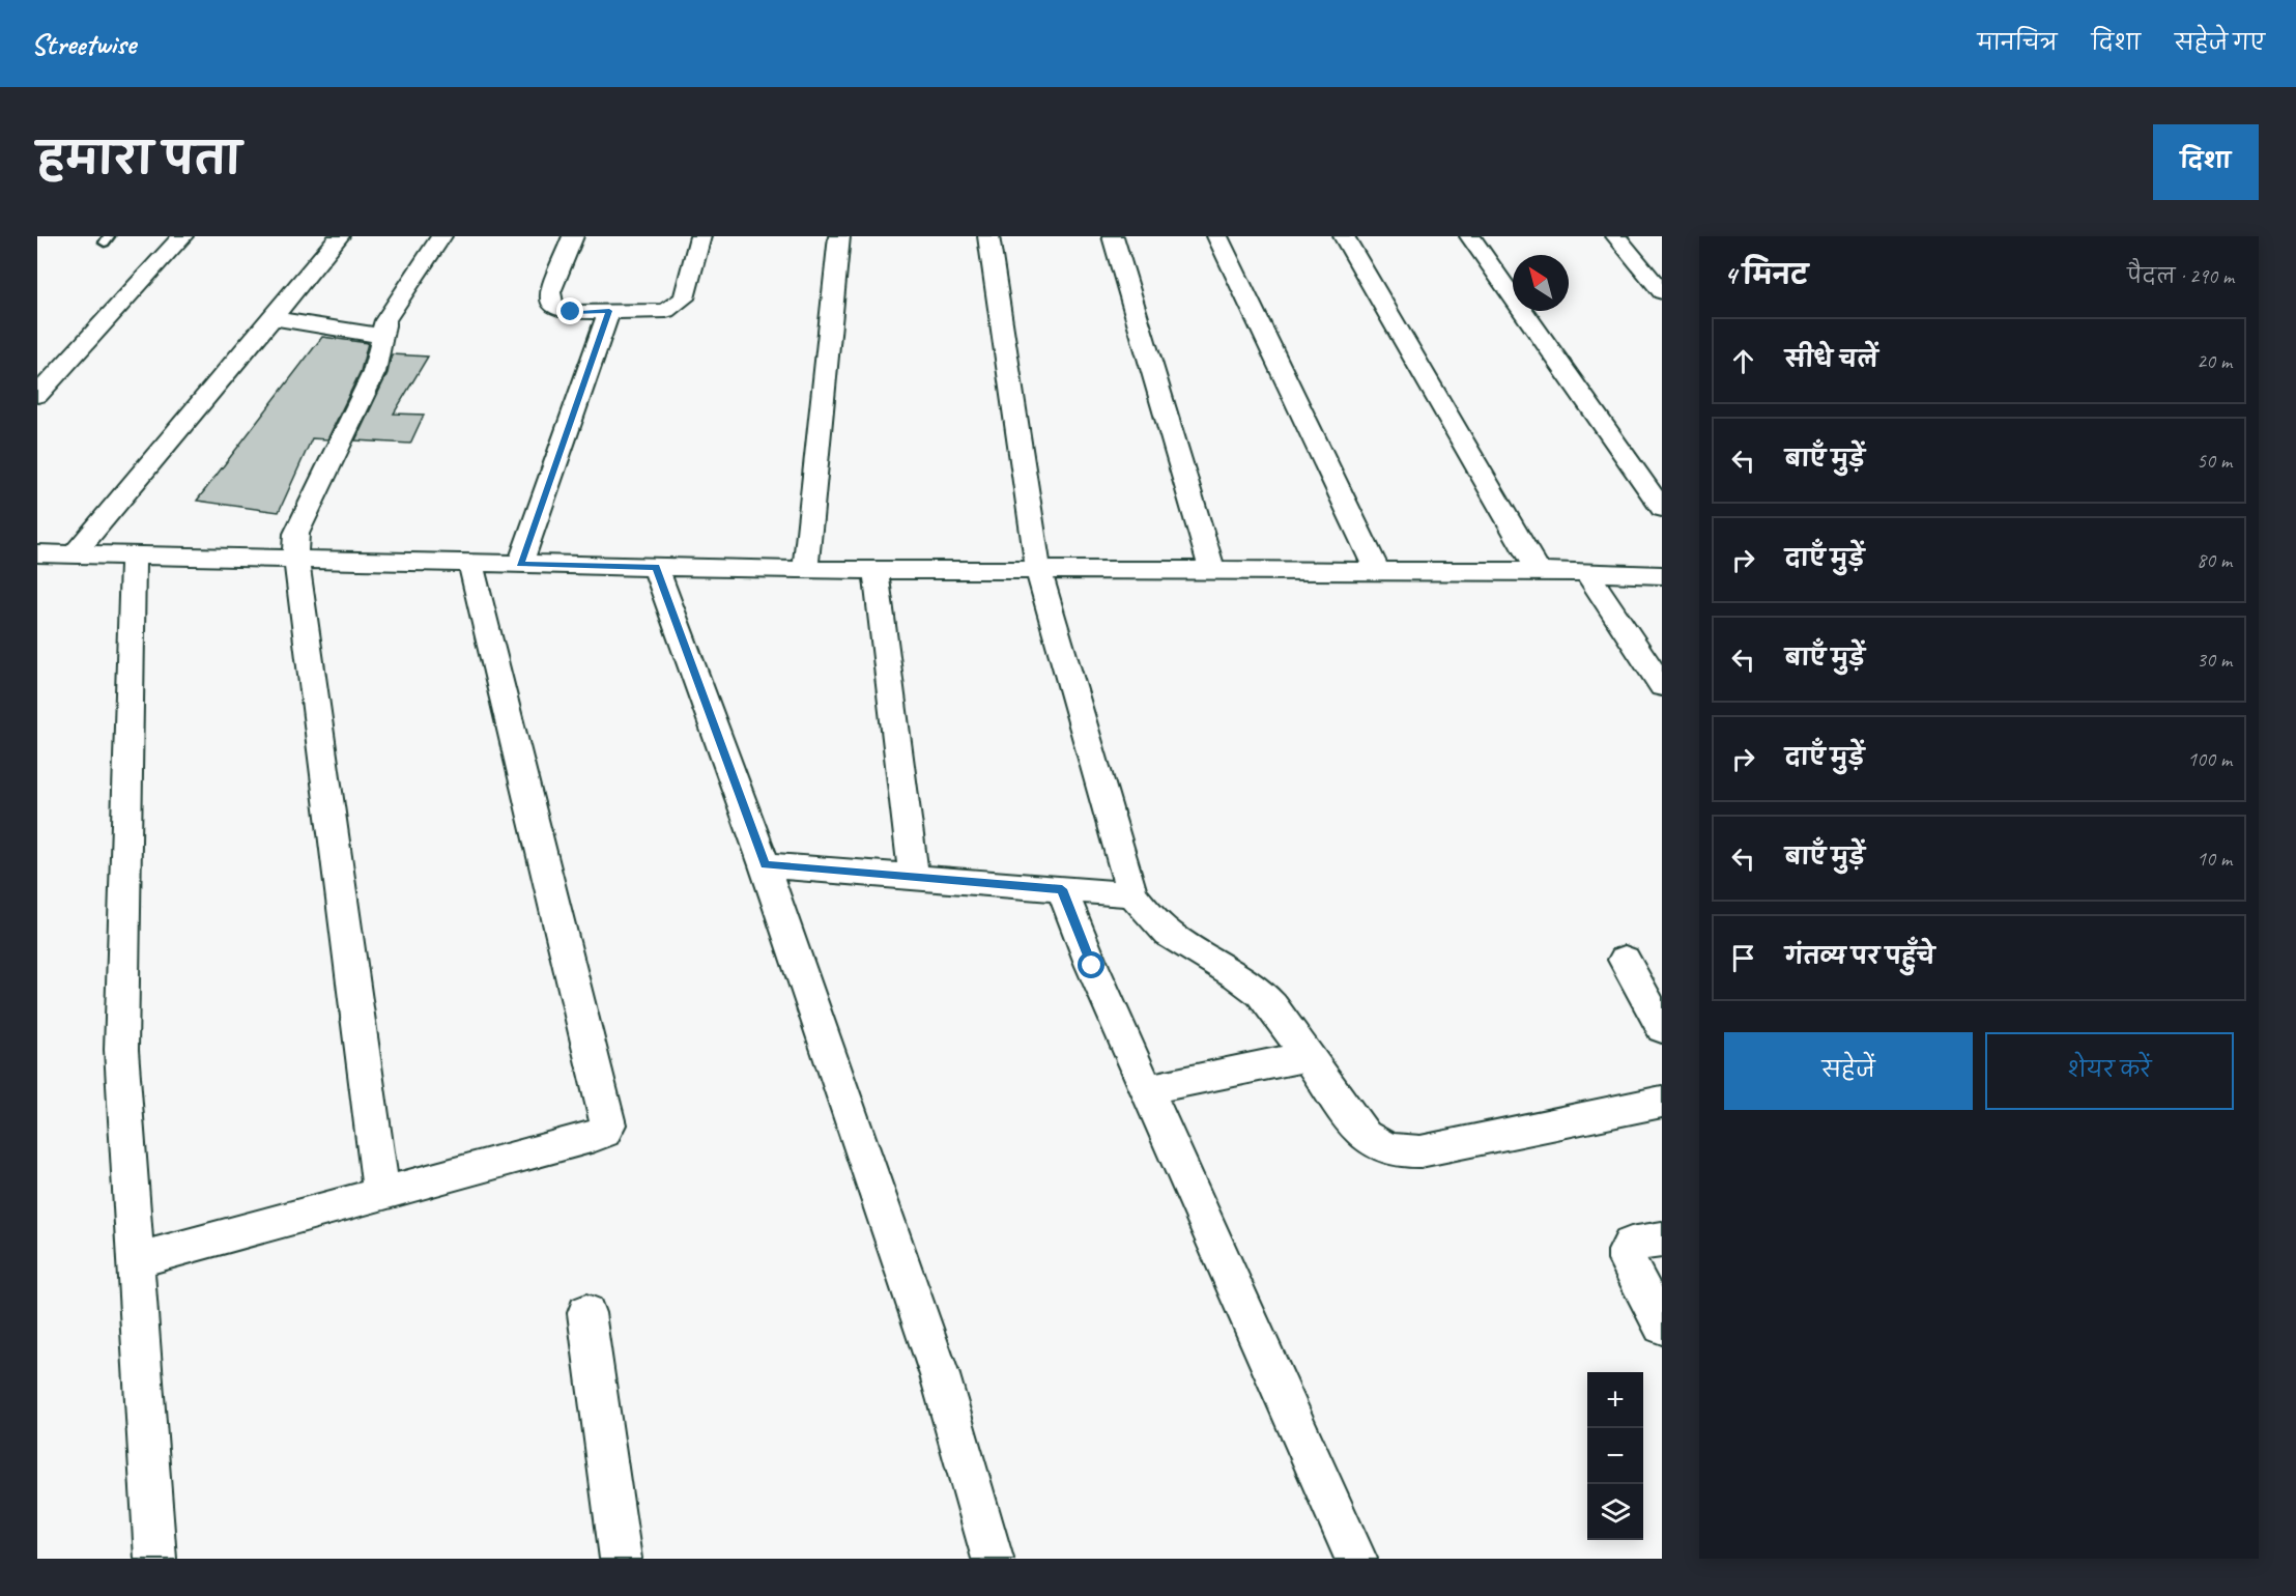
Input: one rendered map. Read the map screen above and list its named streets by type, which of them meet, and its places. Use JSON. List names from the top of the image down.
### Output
{
  "north": "top left",
  "page": {
    "header": "Streetwise",
    "nav": ["मानचित्र", "दिशा", "सहेजे गए"],
    "title": "हमारा पता",
    "buttons": [
      "दिशा",
      ["सहेजें", "शेयर करें"]
    ],
    "heading": ["4 मिनट", "पैदल · 290 m"],
    "list": [
      ["सीधे चलें", "20 m"],
      ["बाएँ मुड़ें", "50 m"],
      ["दाएँ मुड़ें", "80 m"],
      ["बाएँ मुड़ें", "30 m"],
      ["दाएँ मुड़ें", "100 m"],
      ["बाएँ मुड़ें", "10 m"],
      "गंतव्य पर पहुँचे"
    ],
    "map_buttons": ["+", "−"]
  }
}
